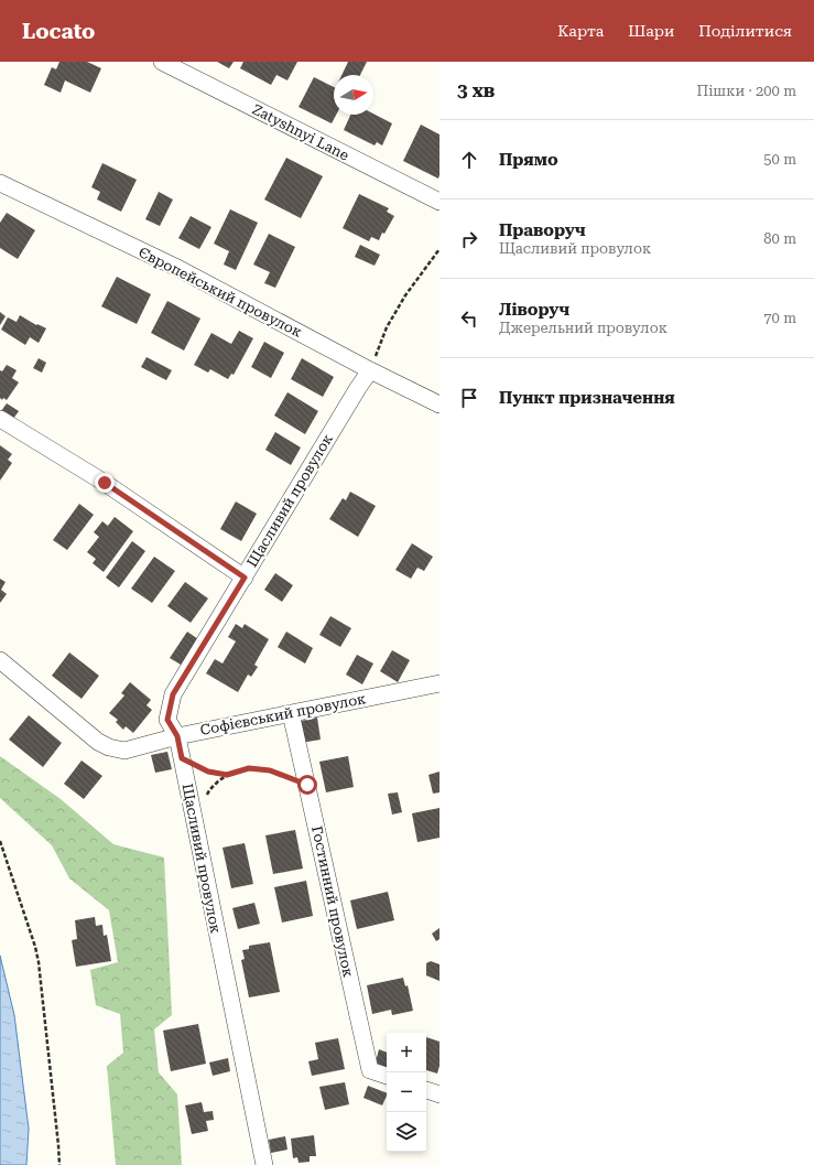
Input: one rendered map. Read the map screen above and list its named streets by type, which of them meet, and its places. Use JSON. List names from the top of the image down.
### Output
{
  "streets": {
    "street": [
      "Zatyshnyi Lane",
      "Європейський провулок",
      "Щасливий провулок",
      "Софієвський провулок",
      "Гостинний провулок"
    ]
  },
  "crossings": [
    ["Європейський провулок", "Щасливий провулок"],
    ["Щасливий провулок", "Софієвський провулок"],
    ["Софієвський провулок", "Гостинний провулок"]
  ],
  "north": "right",
  "page": {
    "header": "Locato",
    "nav": ["Карта", "Шари", "Поділитися"],
    "heading": ["3 хв", "Пішки · 200 m"],
    "list": [
      ["Прямо", "50 m"],
      ["Праворуч", "Щасливий провулок", "80 m"],
      ["Ліворуч", "Джерельний провулок", "70 m"],
      "Пункт призначення"
    ],
    "map_buttons": ["+", "−"]
  }
}
